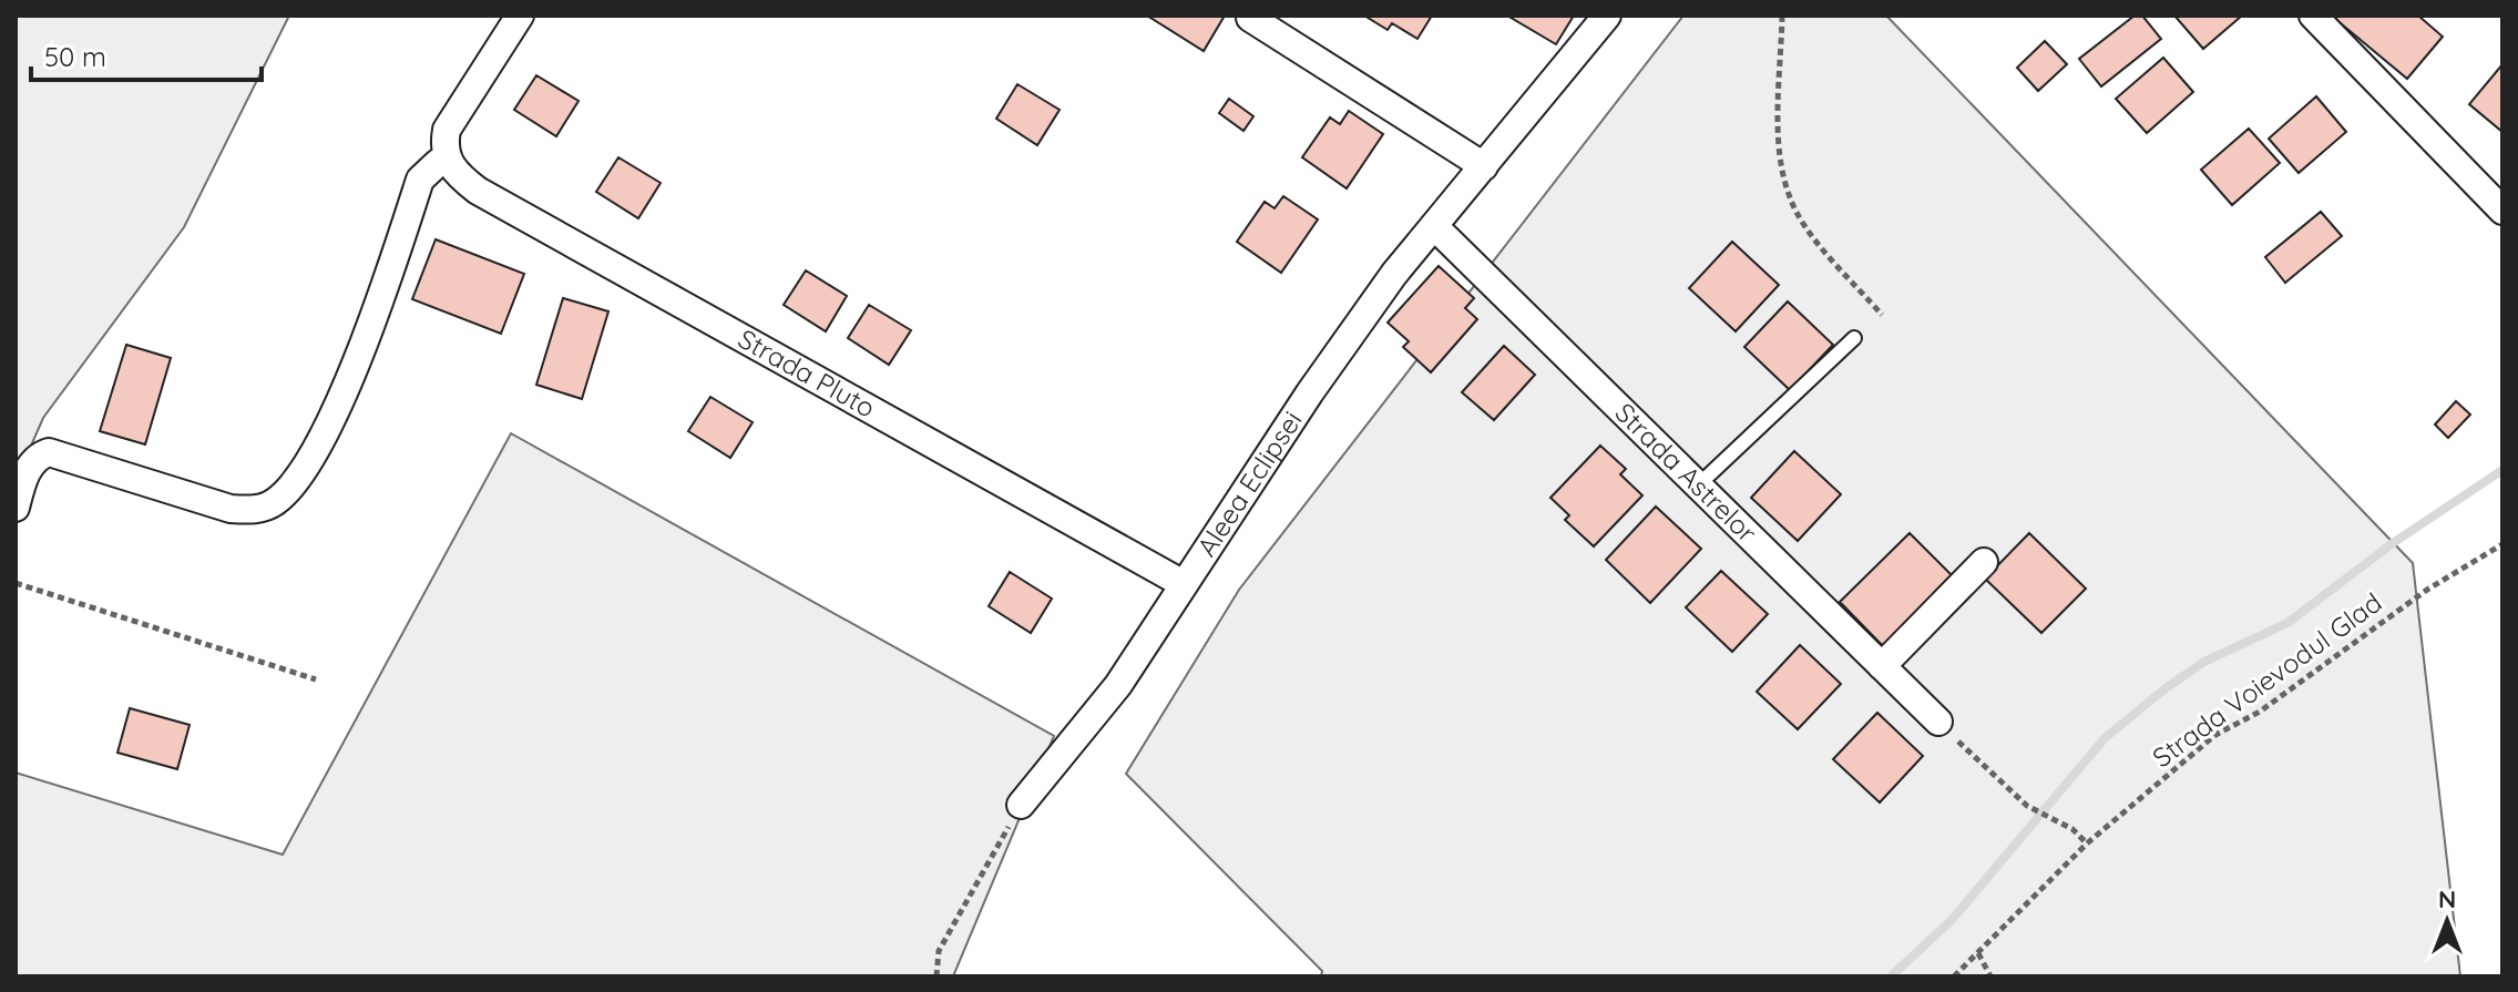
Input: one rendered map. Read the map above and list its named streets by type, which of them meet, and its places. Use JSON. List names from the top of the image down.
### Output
{
  "streets": {
    "street": ["Strada Pluto", "Strada Astrelor", "Aleea Eclipsei"],
    "path": ["Strada Voievodul Glad"]
  },
  "crossings": [
    ["Strada Pluto", "Aleea Eclipsei"],
    ["Strada Astrelor", "Aleea Eclipsei"]
  ],
  "scale_bar": "50 m",
  "north": "top"
}
